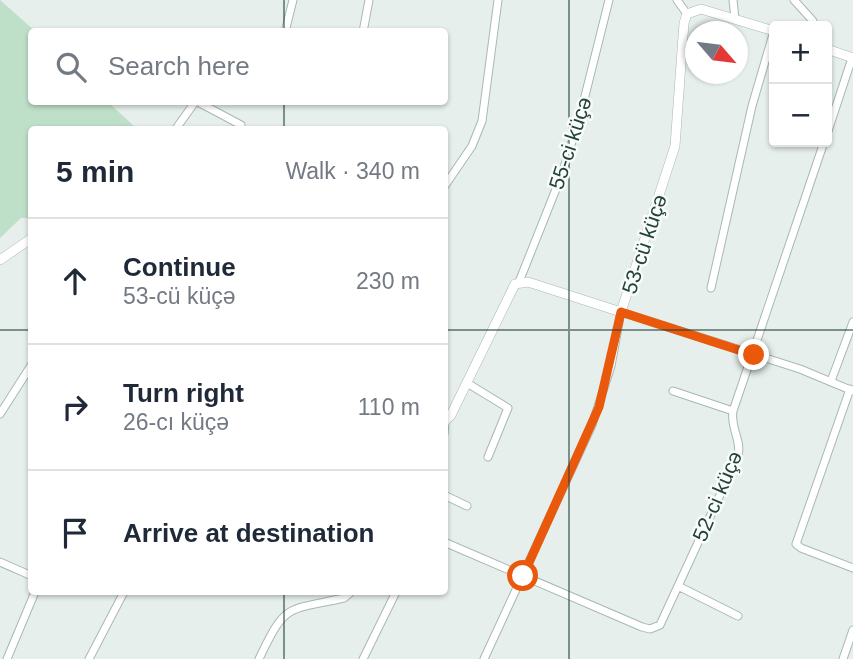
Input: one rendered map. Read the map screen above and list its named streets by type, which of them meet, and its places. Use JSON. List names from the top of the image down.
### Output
{
  "streets": {
    "street": ["55-ci küçə", "53-cü küçə", "52-ci küçə"]
  },
  "crossings": [
    ["53-cü küçə", "52-ci küçə"]
  ],
  "north": "bottom right",
  "page": {
    "map_buttons": ["+", "−"],
    "search": "Search here",
    "heading": ["5 min", "Walk · 340 m"],
    "list": [
      ["Continue", "53-cü küçə", "230 m"],
      ["Turn right", "26-cı küçə", "110 m"],
      "Arrive at destination"
    ]
  }
}
